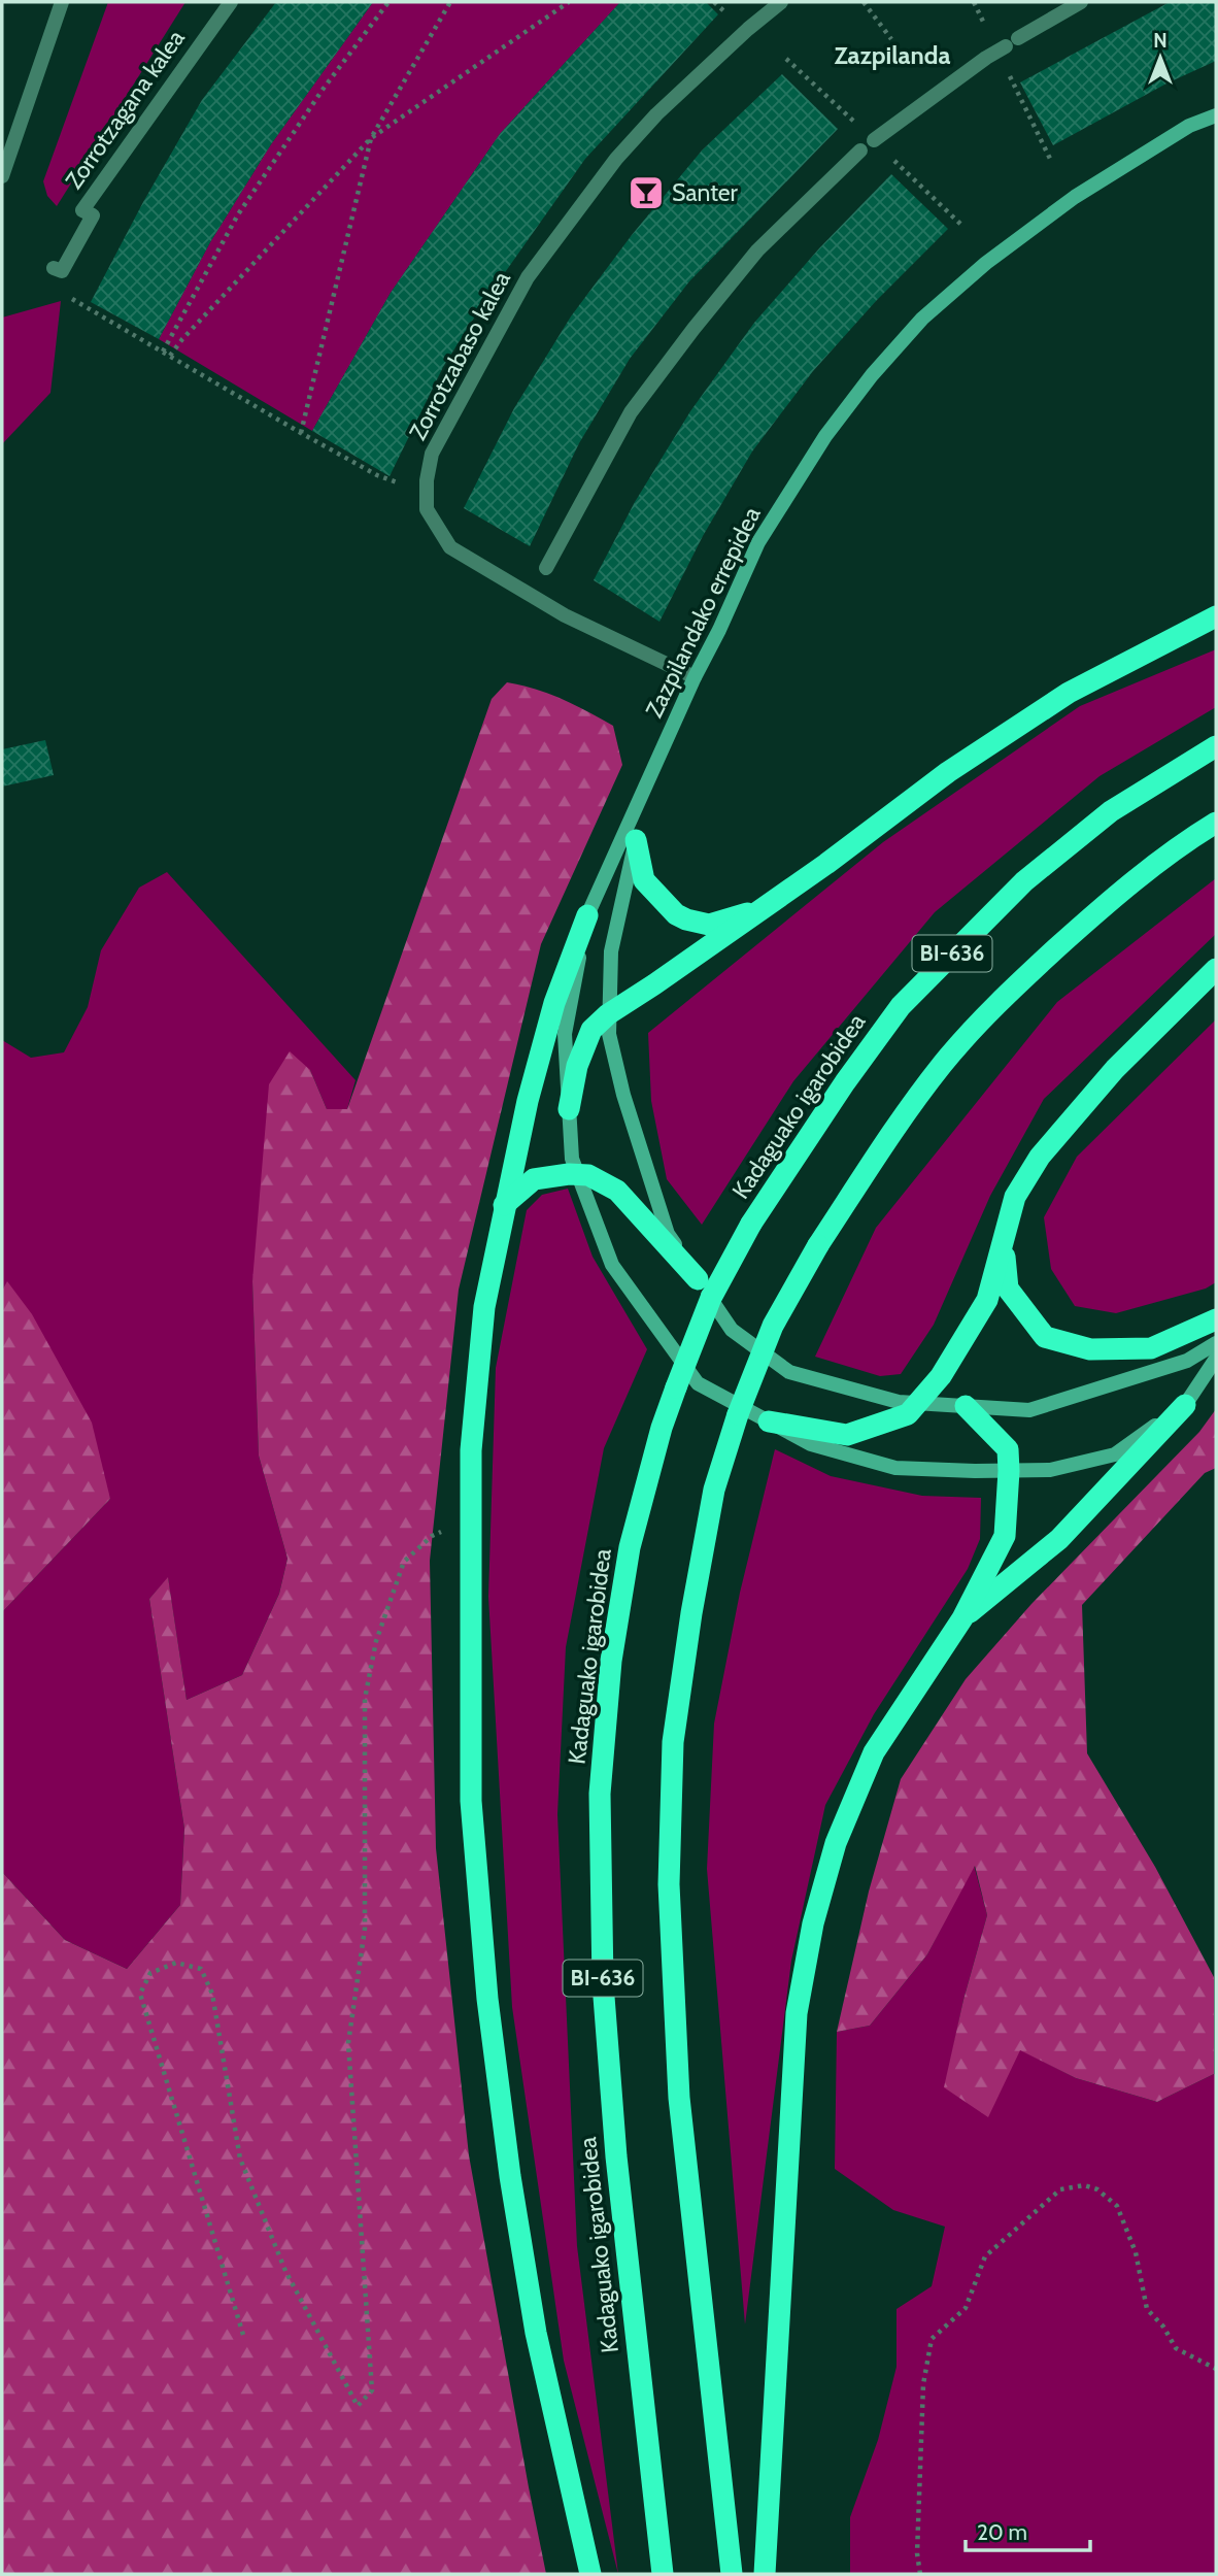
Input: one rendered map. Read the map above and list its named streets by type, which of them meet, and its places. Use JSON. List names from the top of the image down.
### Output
{
  "streets": {
    "highway": ["BI-636", "Kadaguako igarobidea"],
    "street": ["Zorrotzagana kalea", "Zorrotzabaso kalea", "Zazpilandako errepidea"]
  },
  "crossings": [
    ["Zorrotzabaso kalea", "Zazpilandako errepidea"]
  ],
  "districts": ["Zazpilanda"],
  "places": {
    "bar": ["Santer"]
  },
  "scale_bar": "20 m",
  "north": "top"
}
